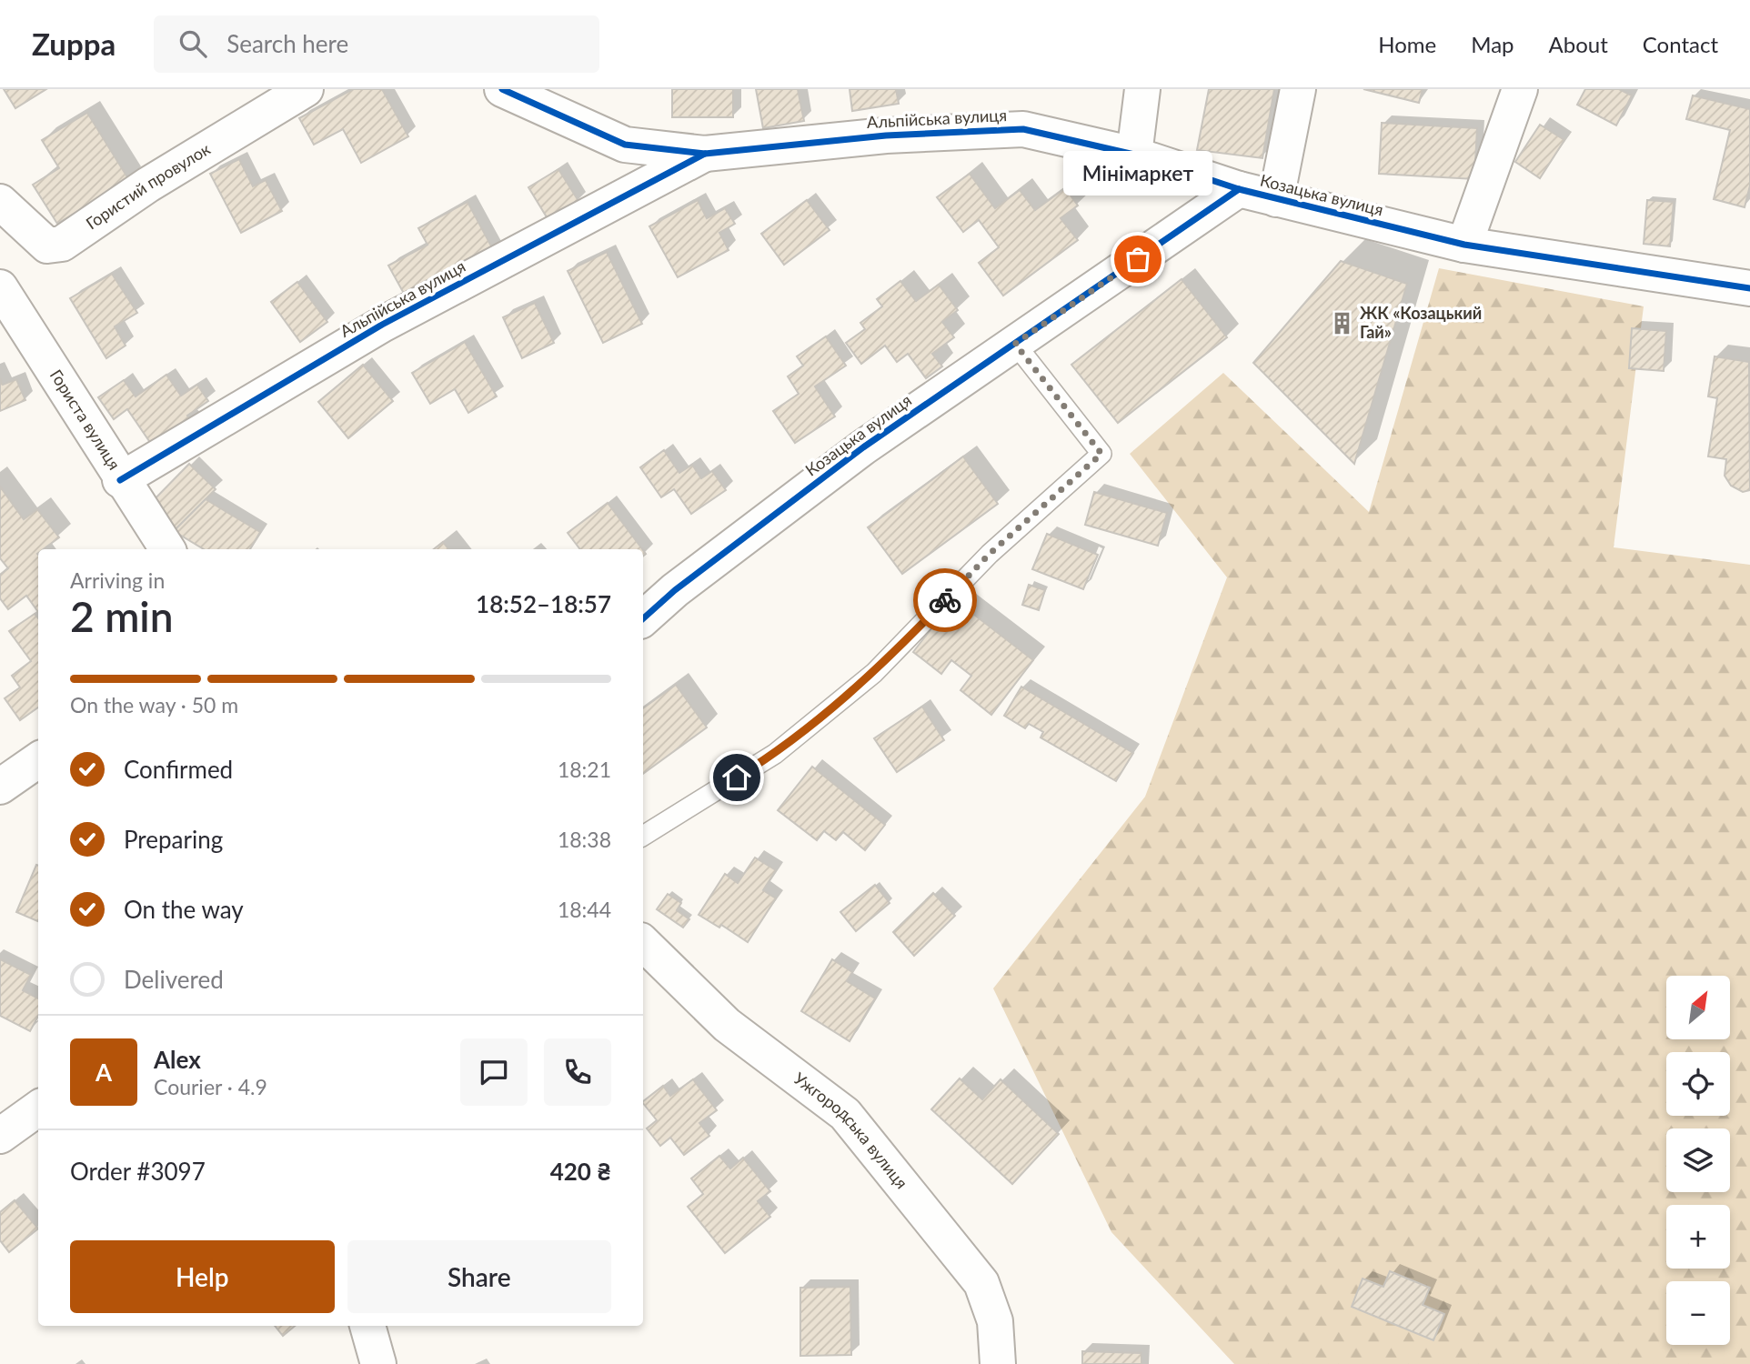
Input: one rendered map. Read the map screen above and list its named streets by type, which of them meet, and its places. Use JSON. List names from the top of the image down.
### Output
{
  "streets": {
    "street": [
      "Альпійська вулиця",
      "Гористий провулок",
      "Козацька вулиця",
      "Гориста вулиця",
      "Ужгородська вулиця"
    ]
  },
  "crossings": [
    ["Альпійська вулиця", "Козацька вулиця"],
    ["Альпійська вулиця", "Гориста вулиця"]
  ],
  "places": {
    "other": ["Мінімаркет"],
    "building": ["ЖК «Козацький Гай»"]
  },
  "north": "top right",
  "page": {
    "header": "Zuppa",
    "search": "Search here",
    "nav": [
      "Home",
      "Map",
      "About",
      "Contact"
    ],
    "bubble": "Мінімаркет",
    "heading": ["2 min", "Arriving in", "18:52–18:57"],
    "panel": [
      "Alex",
      "Courier · 4.9",
      "Order #3097",
      "420 ₴"
    ],
    "bar": "On the way · 50 m",
    "list": [
      ["Confirmed", "18:21"],
      ["Preparing", "18:38"],
      ["On the way", "18:44"],
      "Delivered"
    ],
    "map_buttons": ["+", "−"],
    "round": "A",
    "buttons": ["Help", "Share"]
  }
}
